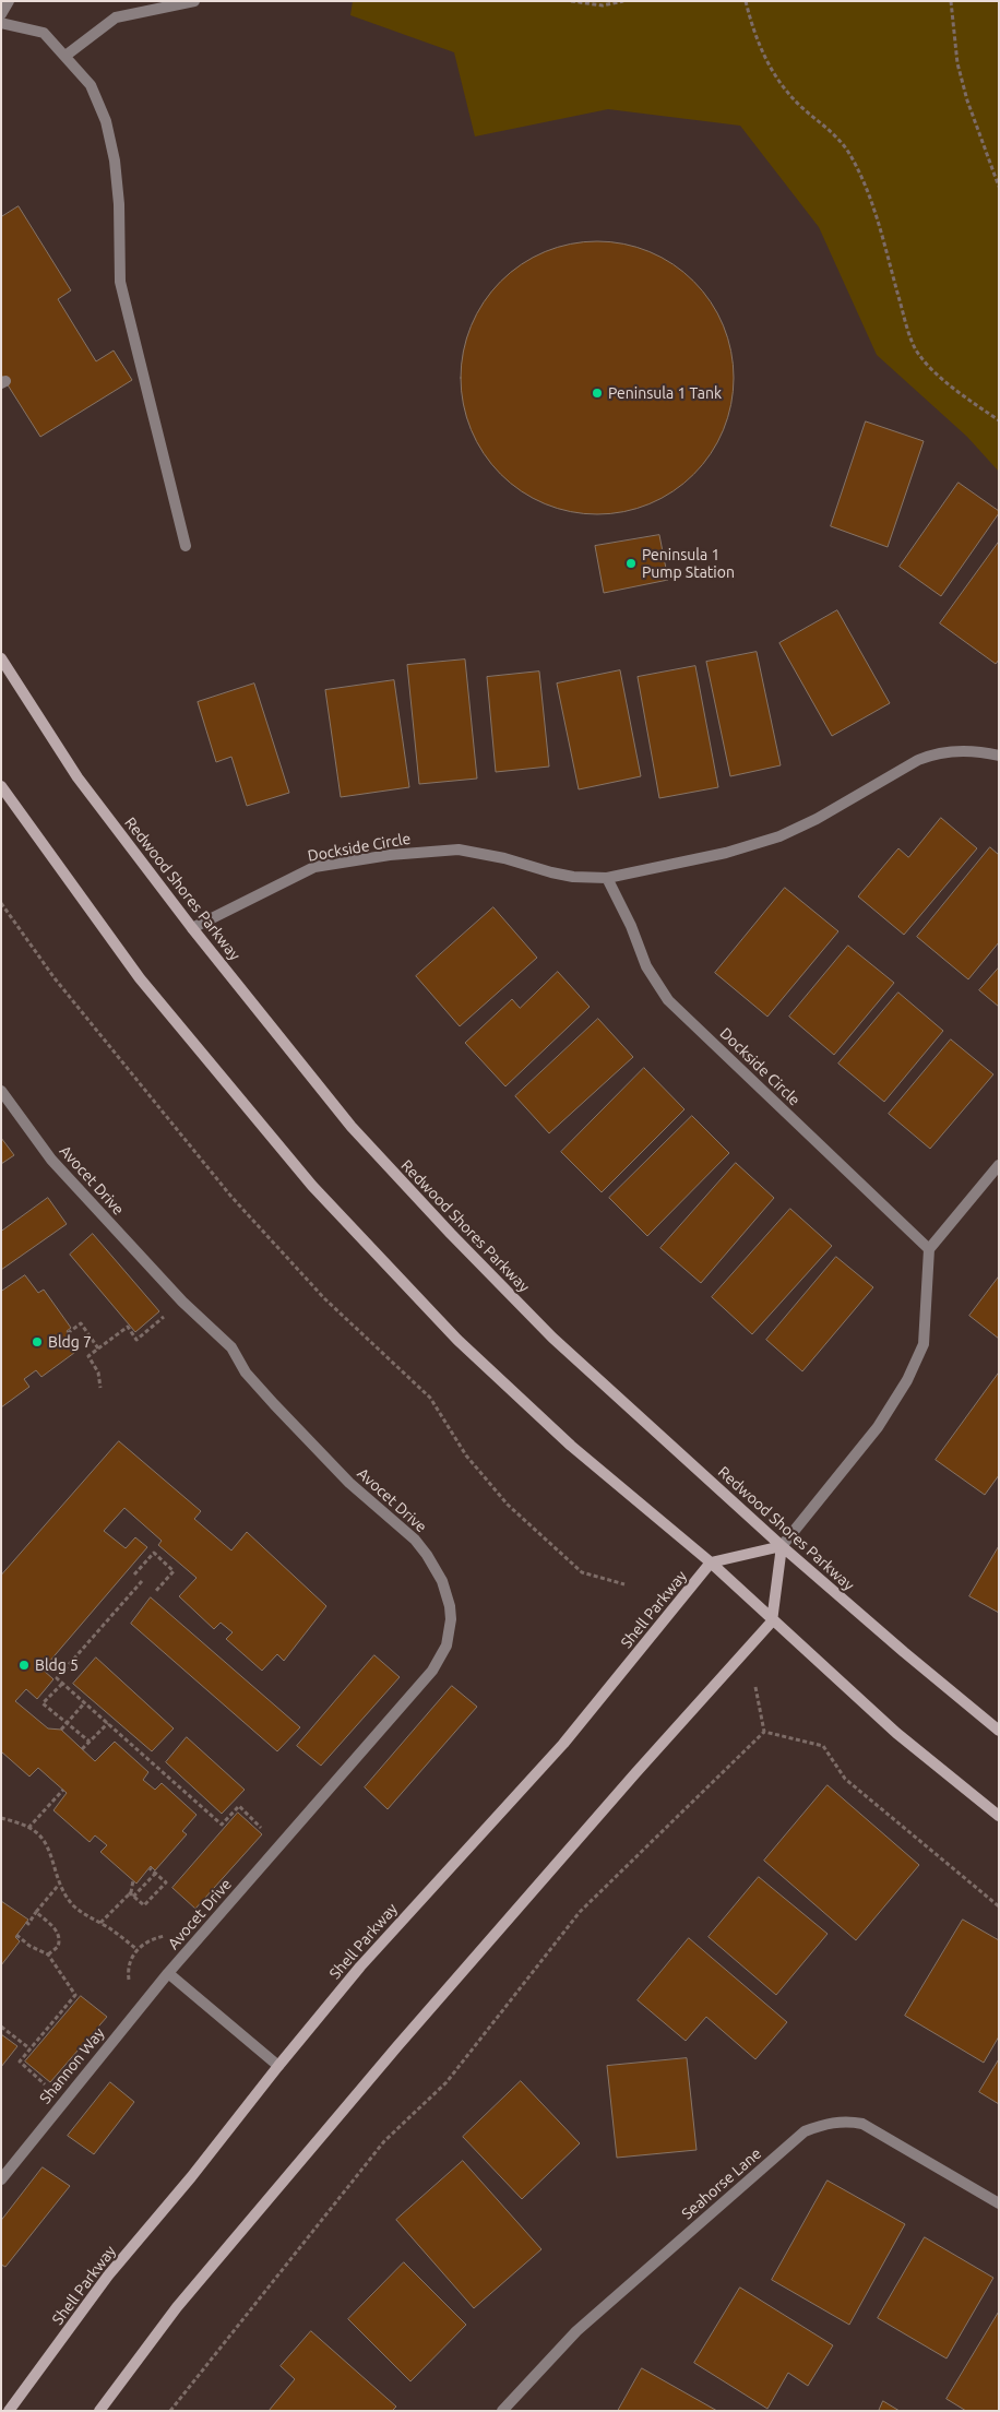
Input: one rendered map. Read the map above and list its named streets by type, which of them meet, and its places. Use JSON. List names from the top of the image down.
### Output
{
  "streets": {
    "main road": ["Redwood Shores Parkway", "Shell Parkway"],
    "street": [
      "Dockside Circle",
      "Avocet Drive",
      "Shannon Way",
      "Seahorse Lane"
    ]
  },
  "crossings": [
    ["Dockside Circle", "Redwood Shores Parkway"],
    ["Avocet Drive", "Shell Parkway"],
    ["Avocet Drive", "Shannon Way"]
  ],
  "places": [
    "Peninsula 1 Tank",
    "Peninsula 1 Pump Station",
    "Bldg 7",
    "Bldg 5"
  ]
}
